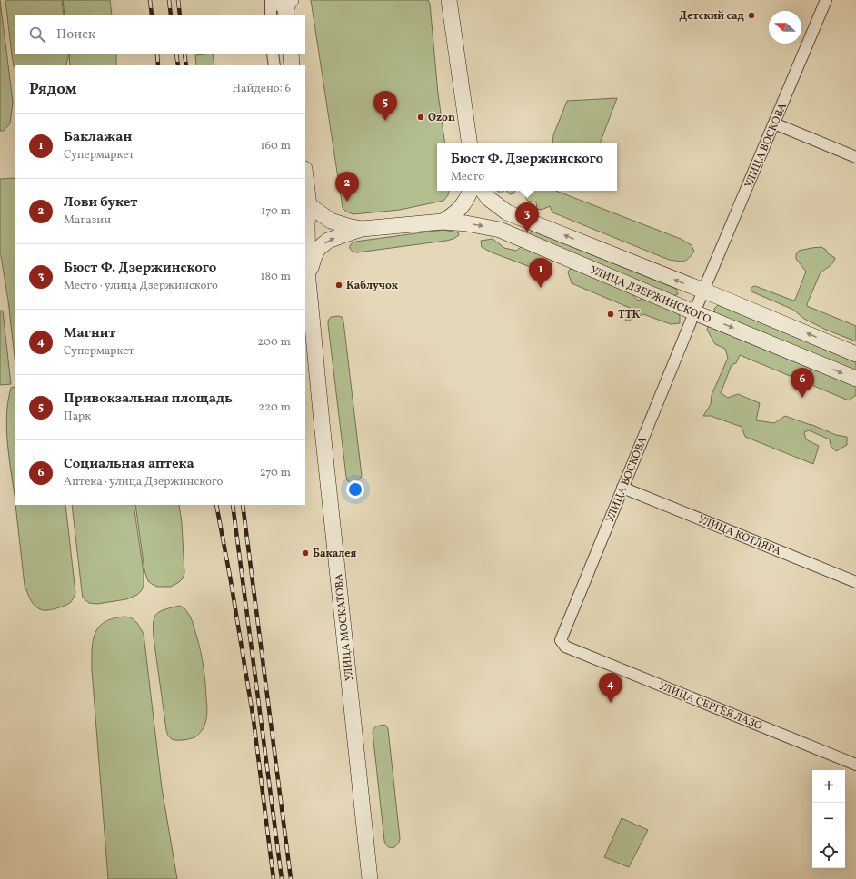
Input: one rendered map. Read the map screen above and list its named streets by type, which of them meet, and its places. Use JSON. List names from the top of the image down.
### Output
{
  "streets": {
    "main road": ["УЛИЦА ДЗЕРЖИНСКОГО", "УЛИЦА МОСКАТОВА"],
    "street": ["УЛИЦА ВОСКОВА", "УЛИЦА КОТЛЯРА", "УЛИЦА СЕРГЕЯ ЛАЗО"]
  },
  "crossings": [
    ["УЛИЦА ВОСКОВА", "УЛИЦА ДЗЕРЖИНСКОГО"],
    ["УЛИЦА ВОСКОВА", "УЛИЦА КОТЛЯРА"],
    ["УЛИЦА ВОСКОВА", "УЛИЦА СЕРГЕЯ ЛАЗО"]
  ],
  "places": [
    "Детский сад",
    "Ozon",
    "Каблучок",
    "ТТК",
    "Бакалея"
  ],
  "north": "left",
  "page": {
    "search": "Поиск",
    "heading": ["Рядом", "Найдено: 6"],
    "pins": [
      "5",
      "2",
      "3",
      "1",
      "6",
      "4"
    ],
    "list": [
      {
        "mark": "1",
        "name": "Баклажан",
        "note": "Супермаркет",
        "value": "160 m"
      },
      {
        "mark": "2",
        "name": "Лови букет",
        "note": "Магазин",
        "value": "170 m"
      },
      {
        "mark": "3",
        "name": "Бюст Ф. Дзержинского",
        "note": "Место · улица Дзержинского",
        "value": "180 m"
      },
      {
        "mark": "4",
        "name": "Магнит",
        "note": "Супермаркет",
        "value": "200 m"
      },
      {
        "mark": "5",
        "name": "Привокзальная площадь",
        "note": "Парк",
        "value": "220 m"
      },
      {
        "mark": "6",
        "name": "Социальная аптека",
        "note": "Аптека · улица Дзержинского",
        "value": "270 m"
      }
    ],
    "popup": ["Бюст Ф. Дзержинского", "Место"],
    "map_buttons": ["+", "−"]
  }
}
